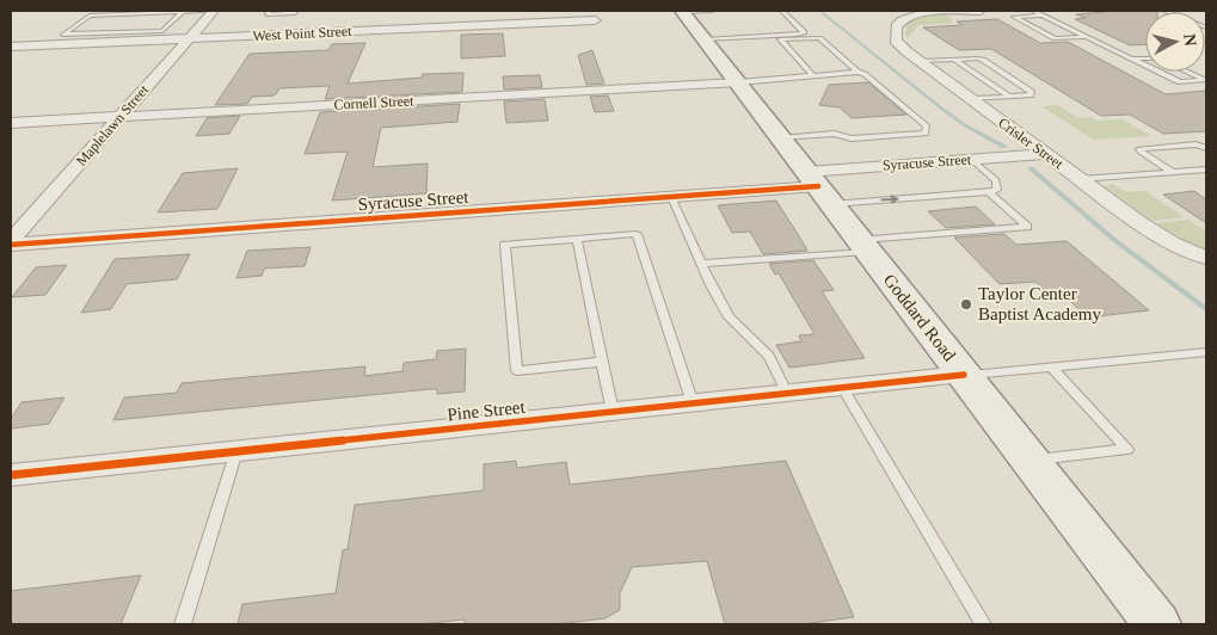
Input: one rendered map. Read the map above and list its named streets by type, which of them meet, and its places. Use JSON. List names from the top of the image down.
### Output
{
  "streets": {
    "main road": ["Goddard Road"],
    "street": [
      "West Point Street",
      "Cornell Street",
      "Maplelawn Street",
      "Crisler Street",
      "Syracuse Street",
      "Pine Street"
    ]
  },
  "crossings": [
    ["West Point Street", "Maplelawn Street"],
    ["Cornell Street", "Maplelawn Street"],
    ["Cornell Street", "Goddard Road"],
    ["Maplelawn Street", "Syracuse Street"],
    ["Crisler Street", "Syracuse Street"],
    ["Syracuse Street", "Goddard Road"],
    ["Goddard Road", "Pine Street"]
  ],
  "places": ["Taylor Center Baptist Academy"],
  "north": "right"
}
